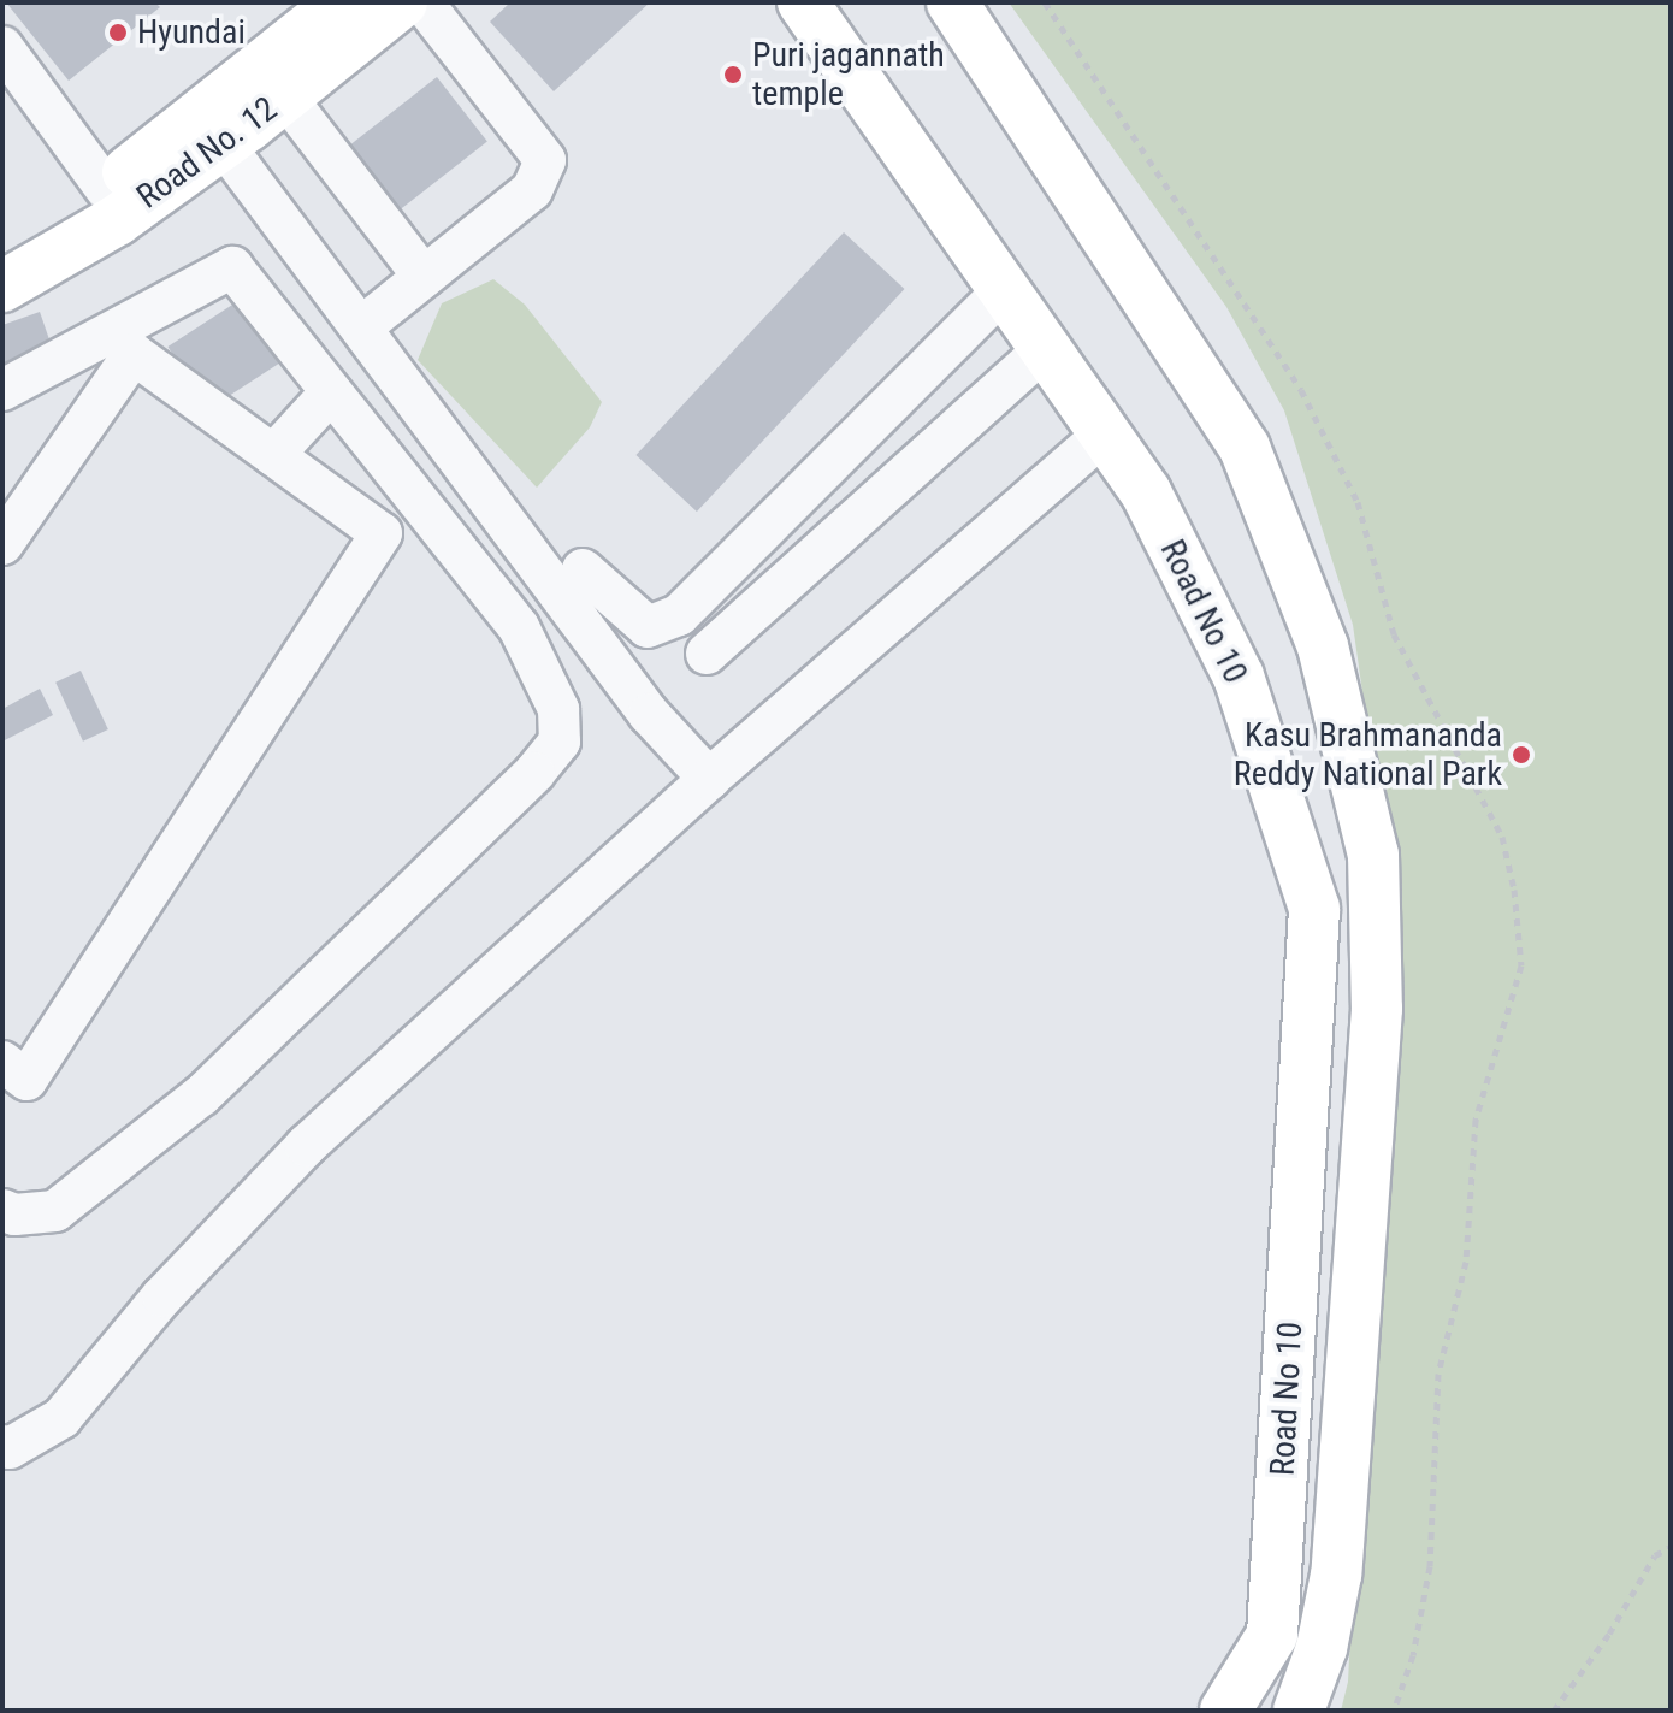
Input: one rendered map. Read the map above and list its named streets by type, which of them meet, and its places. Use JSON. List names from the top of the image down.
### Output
{
  "streets": {
    "main road": ["Road No. 12", "Road No 10"]
  },
  "places": ["Hyundai", "Puri jagannath temple", "Kasu Brahmananda Reddy National Park"]
}
